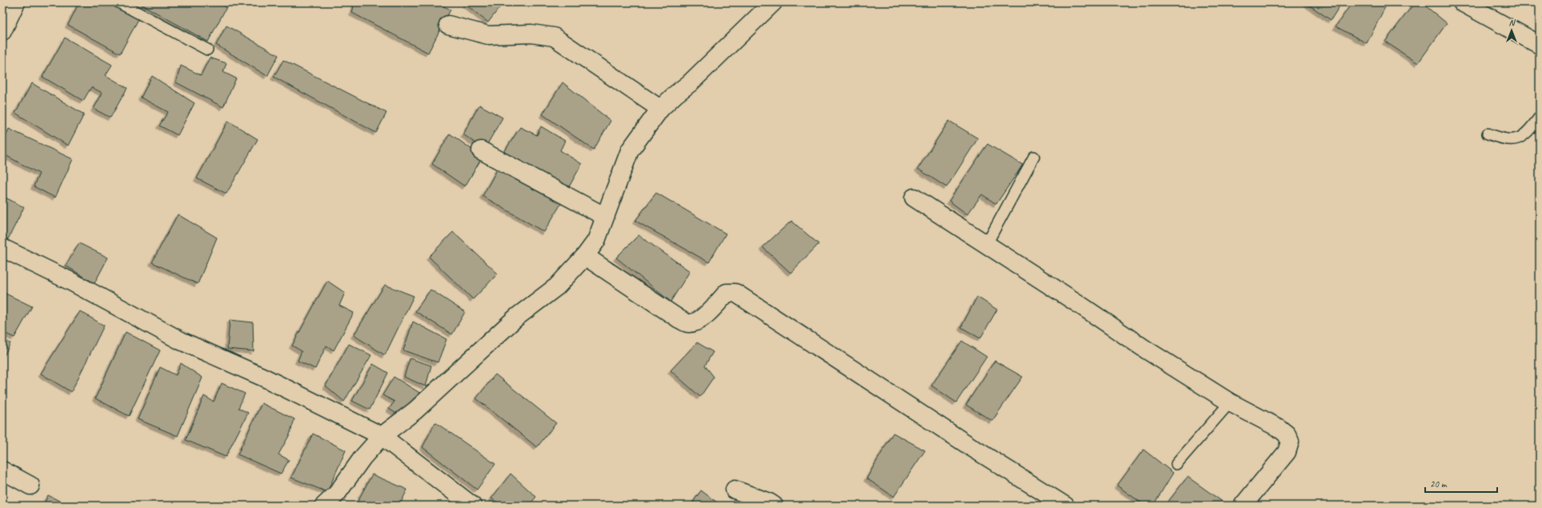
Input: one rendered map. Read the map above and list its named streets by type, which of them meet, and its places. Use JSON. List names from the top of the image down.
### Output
{
  "scale_bar": "20 m",
  "north": "top"
}
